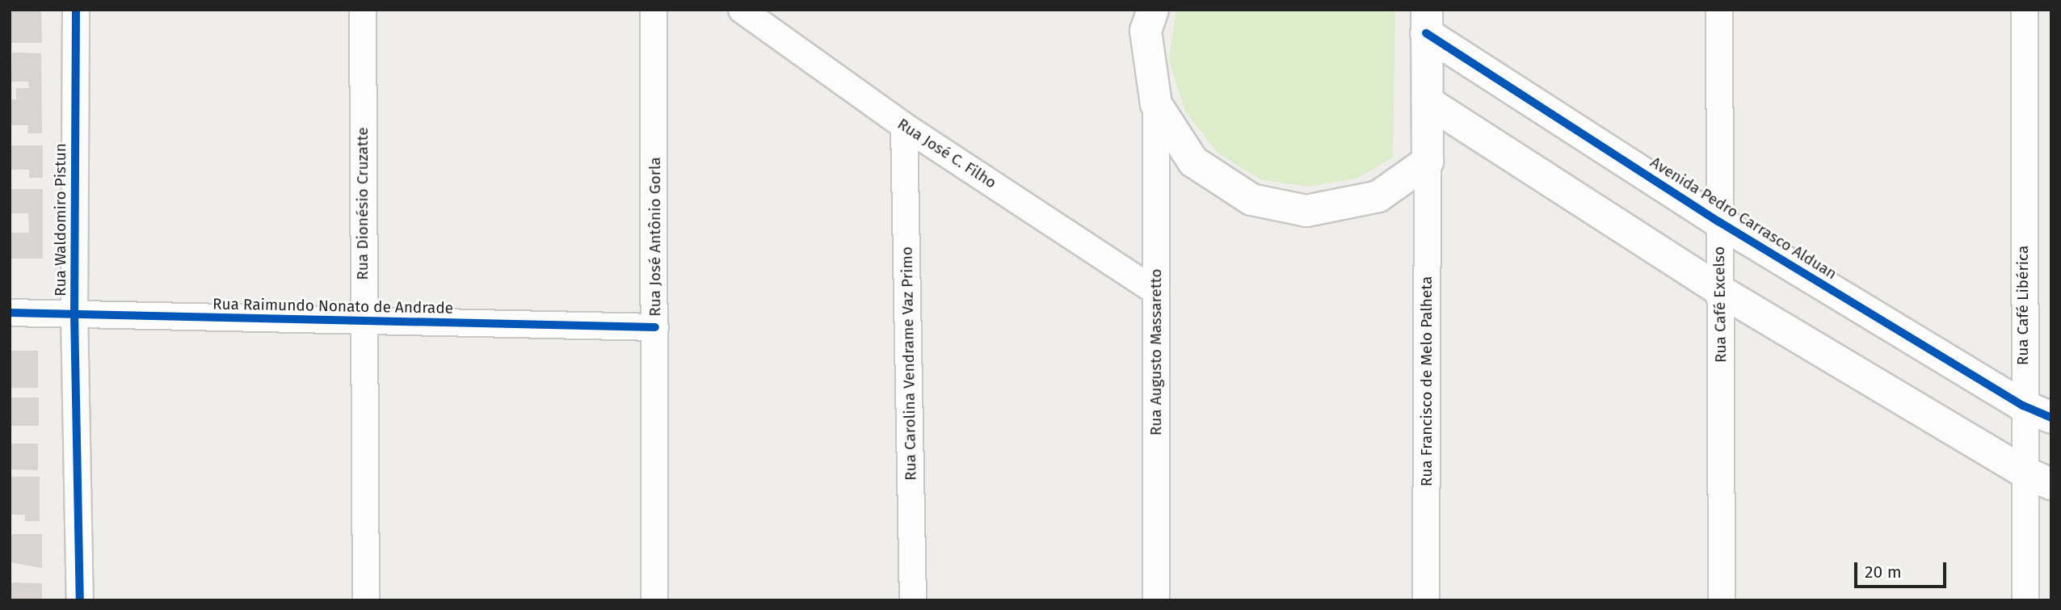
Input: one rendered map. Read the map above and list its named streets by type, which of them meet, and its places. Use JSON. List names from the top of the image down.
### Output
{
  "streets": {
    "street": [
      "Rua José C. Filho",
      "Rua Dionésio Cruzatte",
      "Avenida Pedro Carrasco Alduan",
      "Rua Waldomiro Pistun",
      "Rua José Antônio Gorla",
      "Rua Café Excelso",
      "Rua Café Libérica",
      "Rua Raimundo Nonato de Andrade",
      "Rua Augusto Massaretto",
      "Rua Carolina Vendrame Vaz Primo",
      "Rua Francisco de Melo Palheta"
    ]
  },
  "crossings": [
    ["Rua José C. Filho", "Rua Augusto Massaretto"],
    ["Rua José C. Filho", "Rua Carolina Vendrame Vaz Primo"],
    ["Rua Dionésio Cruzatte", "Rua Raimundo Nonato de Andrade"],
    ["Avenida Pedro Carrasco Alduan", "Rua Café Excelso"],
    ["Avenida Pedro Carrasco Alduan", "Rua Café Libérica"],
    ["Rua Waldomiro Pistun", "Rua Raimundo Nonato de Andrade"],
    ["Rua José Antônio Gorla", "Rua Raimundo Nonato de Andrade"]
  ],
  "scale_bar": "20 m"
}
